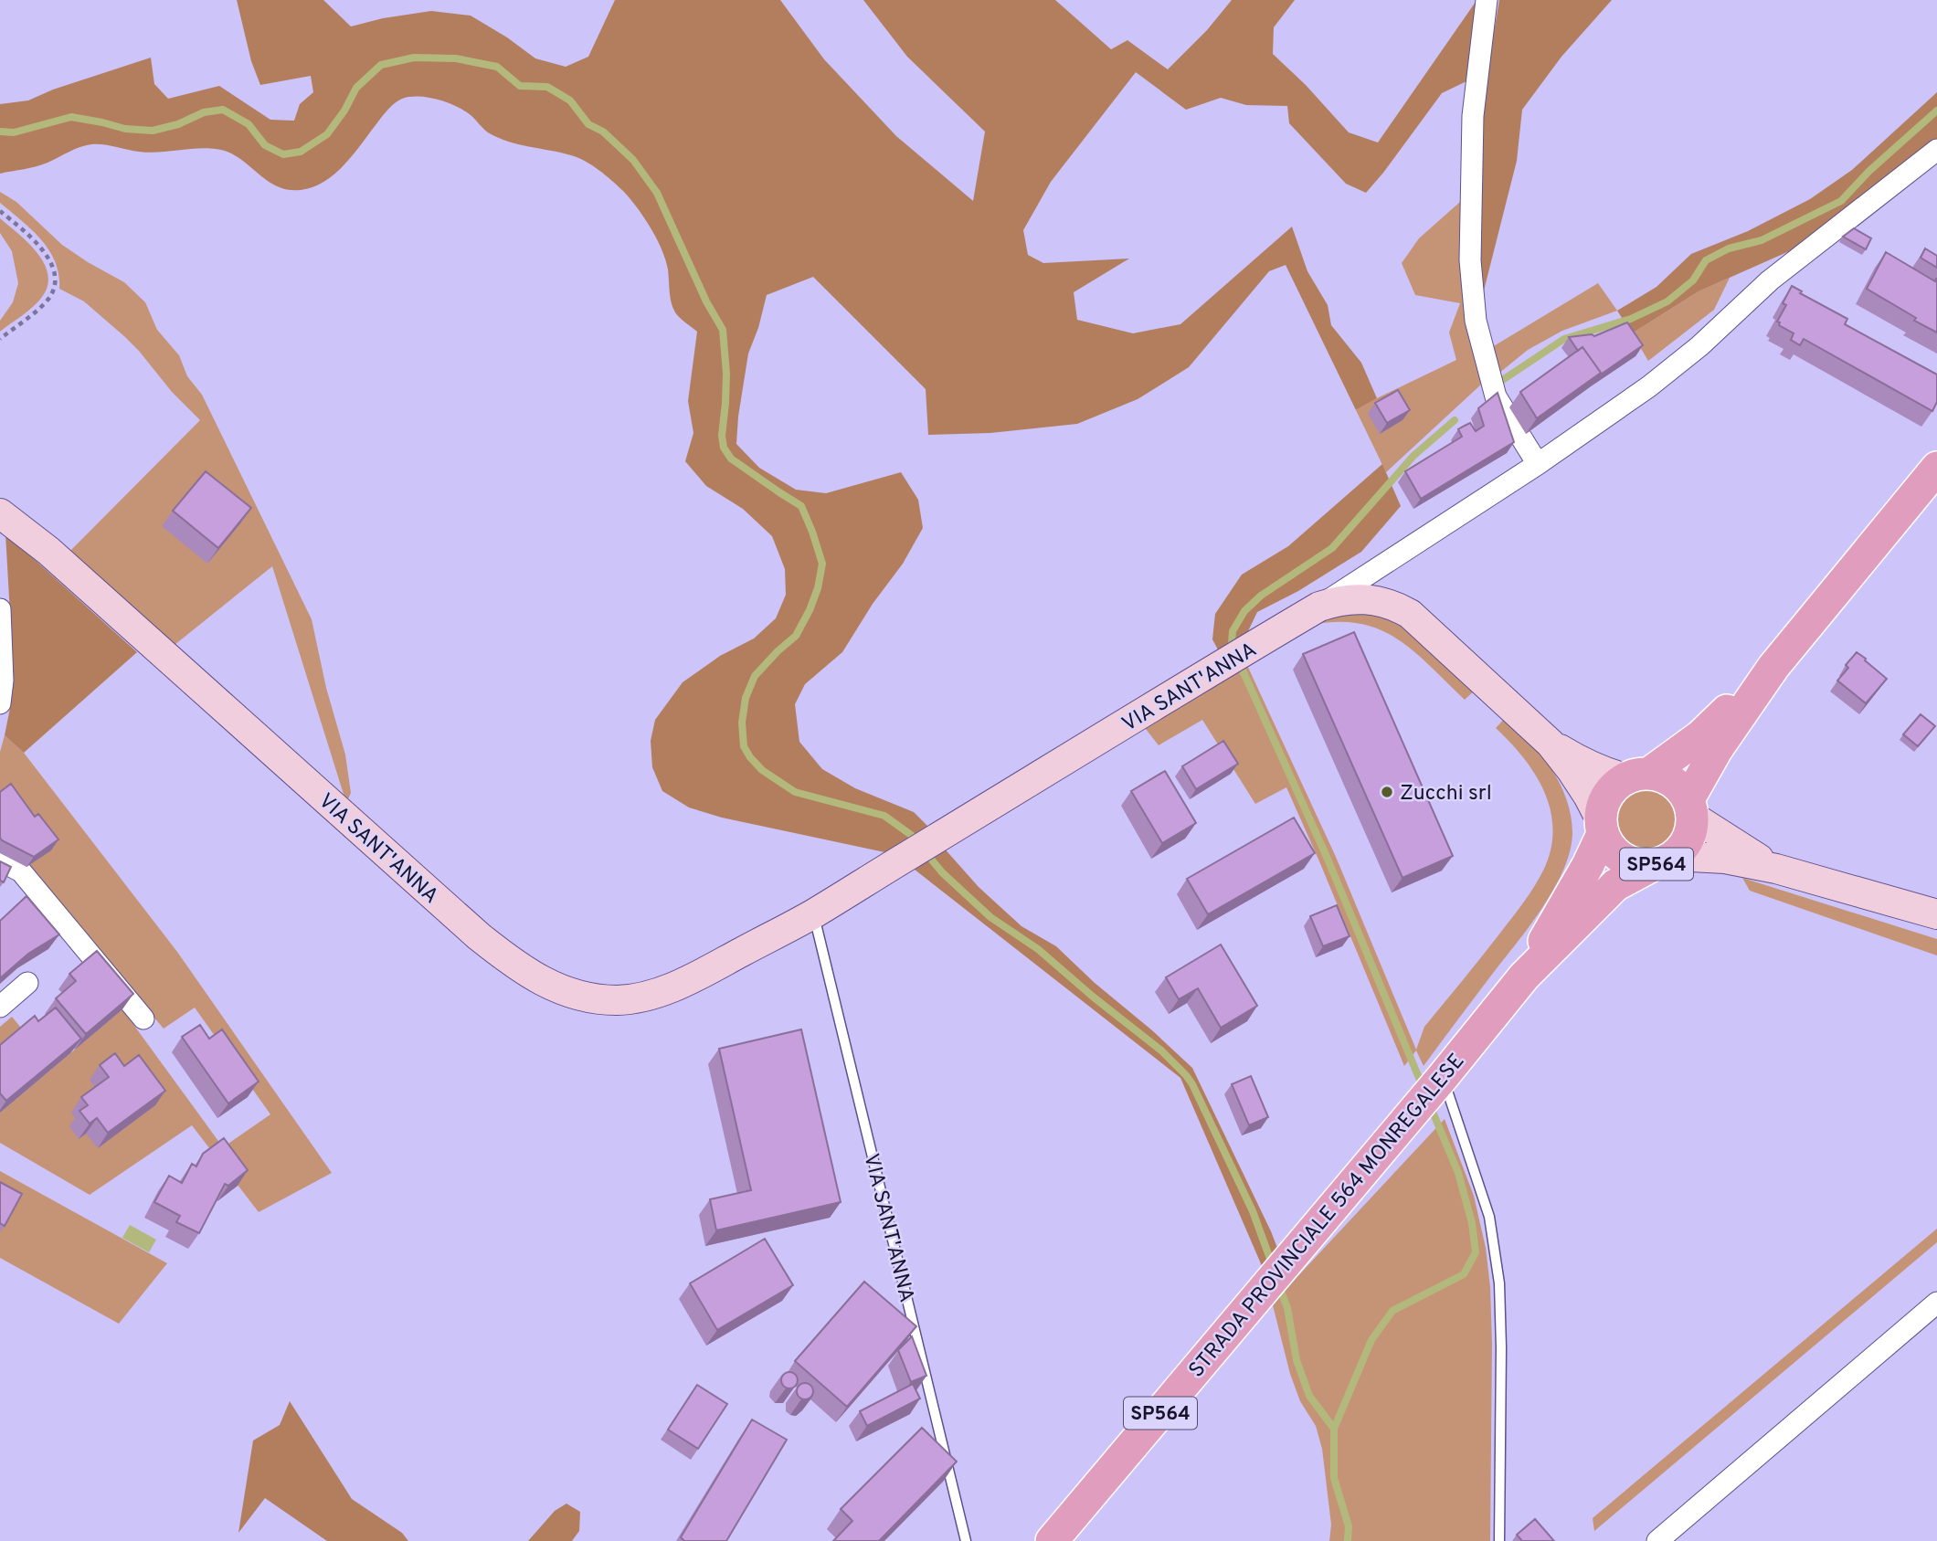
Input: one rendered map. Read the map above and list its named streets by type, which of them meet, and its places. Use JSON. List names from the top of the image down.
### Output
{
  "streets": {
    "main road": ["SP564", "STRADA PROVINCIALE 564 MONREGALESE"],
    "street": ["VIA SANT'ANNA"]
  },
  "crossings": [
    ["VIA SANT'ANNA", "SP564"],
    ["VIA SANT'ANNA", "STRADA PROVINCIALE 564 MONREGALESE"],
    ["SP564", "STRADA PROVINCIALE 564 MONREGALESE"]
  ],
  "places": ["Zucchi srl"]
}
